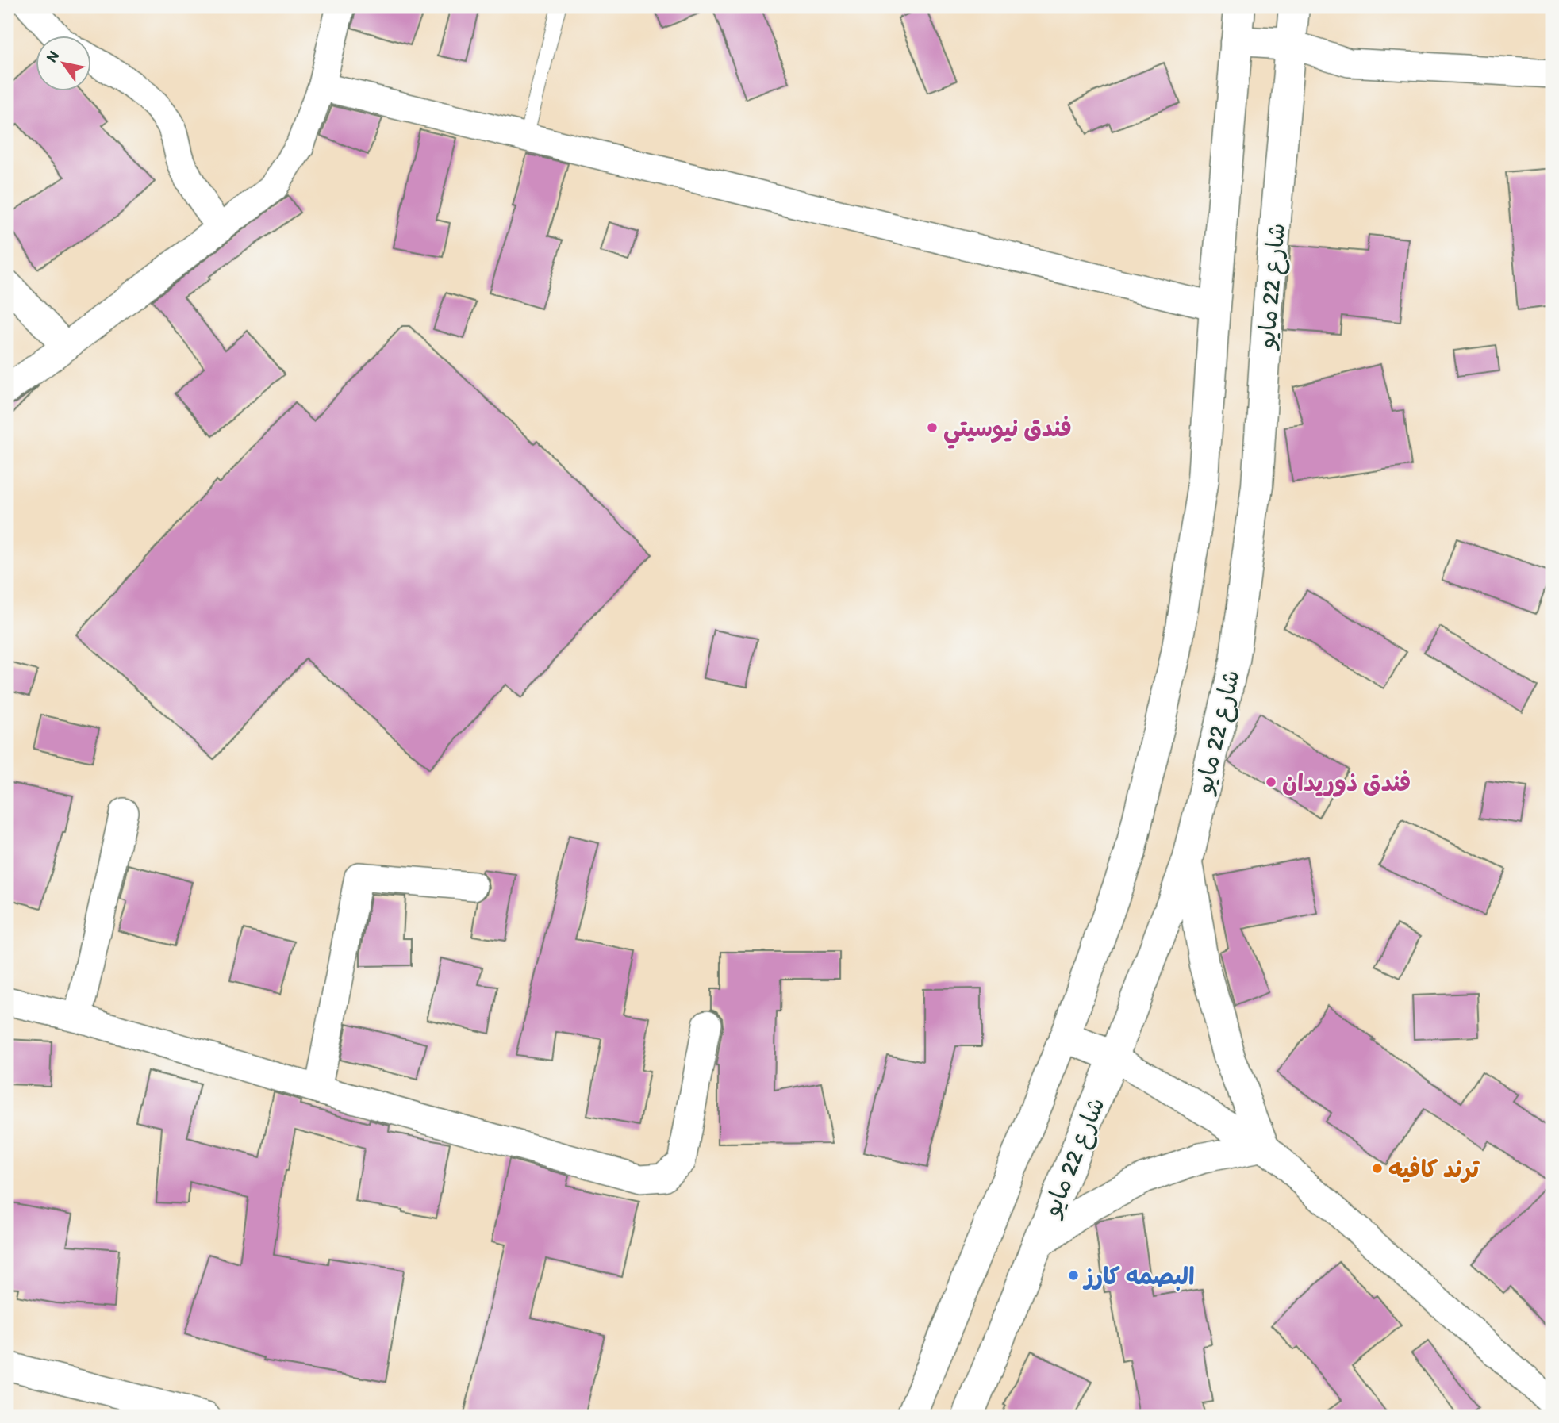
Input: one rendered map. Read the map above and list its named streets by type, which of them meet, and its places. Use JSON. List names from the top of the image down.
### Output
{
  "streets": {
    "main road": ["شارع 22 مايو"]
  },
  "places": [
    "فندق نيوسيتي",
    "فندق ذوريدان",
    "ترند كافيه",
    "البصمه كارز"
  ],
  "north": "top left"
}
